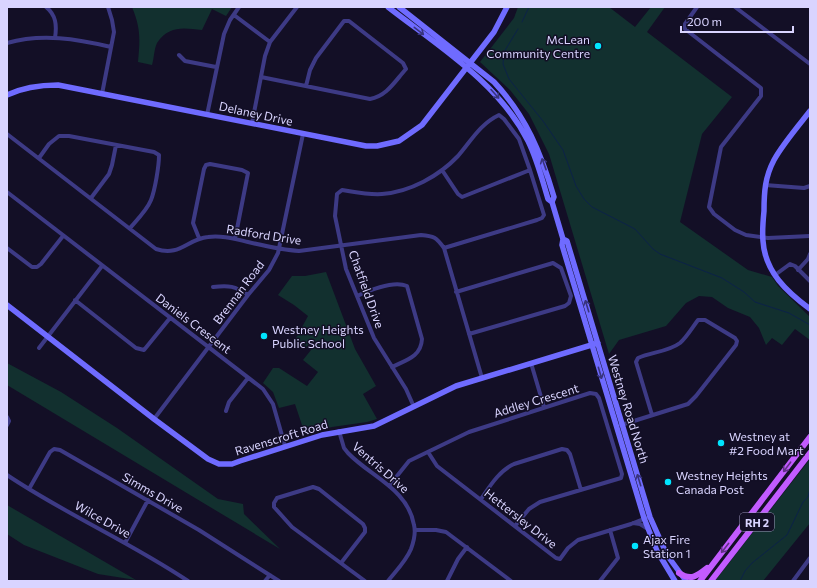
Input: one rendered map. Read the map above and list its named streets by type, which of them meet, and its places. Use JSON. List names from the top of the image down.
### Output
{
  "streets": {
    "main road": ["RH 2"],
    "street": [
      "Delaney Drive",
      "Radford Drive",
      "Chatfield Drive",
      "Brennan Road",
      "Daniels Crescent",
      "Addley Crescent",
      "Westney Road North",
      "Ravenscroft Road",
      "Ventris Drive",
      "Simms Drive",
      "Hettersley Drive",
      "Wilce Drive"
    ]
  },
  "crossings": [
    ["Delaney Drive", "Brennan Road"],
    ["Delaney Drive", "Westney Road North"],
    ["Radford Drive", "Chatfield Drive"],
    ["Radford Drive", "Brennan Road"],
    ["Chatfield Drive", "Ravenscroft Road"],
    ["Brennan Road", "Daniels Crescent"],
    ["Brennan Road", "Ravenscroft Road"],
    ["Daniels Crescent", "Ravenscroft Road"],
    ["Addley Crescent", "Ventris Drive"],
    ["Addley Crescent", "Hettersley Drive"],
    ["Westney Road North", "Ravenscroft Road"],
    ["Westney Road North", "Hettersley Drive"],
    ["Ravenscroft Road", "Ventris Drive"],
    ["Simms Drive", "Wilce Drive"]
  ],
  "places": [
    "McLean Community Centre",
    "Westney Heights Public School",
    "Westney at #2 Food Mart",
    "Westney Heights Canada Post",
    "Ajax Fire Station 1"
  ],
  "scale_bar": "200 m"
}
